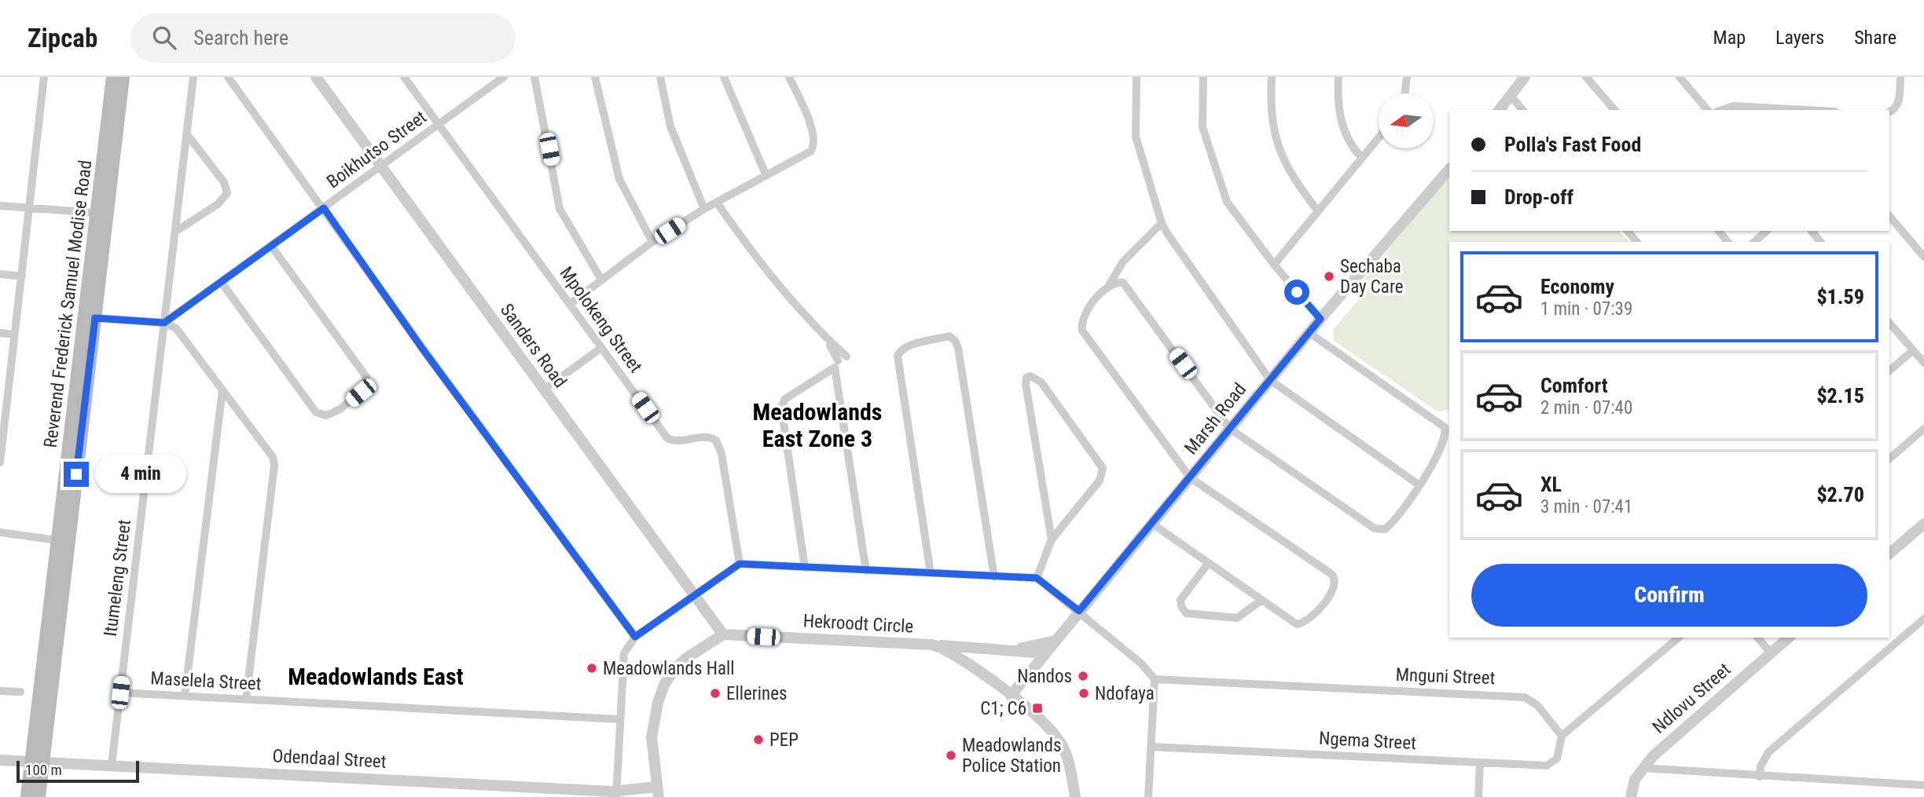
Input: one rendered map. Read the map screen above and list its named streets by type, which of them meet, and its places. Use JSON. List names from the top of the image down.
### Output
{
  "streets": {
    "main road": ["Reverend Frederick Samuel Modise Road"],
    "street": [
      "Boikhutso Street",
      "Mpolokeng Street",
      "Sanders Road",
      "Marsh Road",
      "Itumeleng Street",
      "Hekroodt Circle",
      "Mnguni Street",
      "Maselela Street",
      "Ndlovu Street",
      "Ngema Street",
      "Odendaal Street"
    ]
  },
  "crossings": [
    ["Boikhutso Street", "Mpolokeng Street"],
    ["Boikhutso Street", "Sanders Road"],
    ["Boikhutso Street", "Itumeleng Street"],
    ["Reverend Frederick Samuel Modise Road", "Odendaal Street"],
    ["Sanders Road", "Hekroodt Circle"],
    ["Marsh Road", "Hekroodt Circle"],
    ["Itumeleng Street", "Maselela Street"],
    ["Itumeleng Street", "Odendaal Street"],
    ["Mnguni Street", "Ngema Street"]
  ],
  "districts": ["Meadowlands East Zone 3", "Meadowlands East"],
  "places": {
    "other": [
      "Sechaba Day Care",
      "Meadowlands Hall",
      "Nandos",
      "Ellerines",
      "Ndofaya",
      "PEP",
      "Meadowlands Police Station"
    ],
    "transit": ["C1; C6"]
  },
  "scale_bar": "100 m",
  "north": "left",
  "page": {
    "header": "Zipcab",
    "search": "Search here",
    "nav": ["Map", "Layers", "Share"],
    "banner": ["Polla's Fast Food", "Drop-off"],
    "list": [
      {
        "name": "Economy",
        "note": "1 min · 07:39",
        "value": "$1.59"
      },
      {
        "name": "Comfort",
        "note": "2 min · 07:40",
        "value": "$2.15"
      },
      {
        "name": "XL",
        "note": "3 min · 07:41",
        "value": "$2.70"
      }
    ],
    "bubble": "4 min",
    "buttons": "Confirm",
    "scale": "100 m"
  }
}
